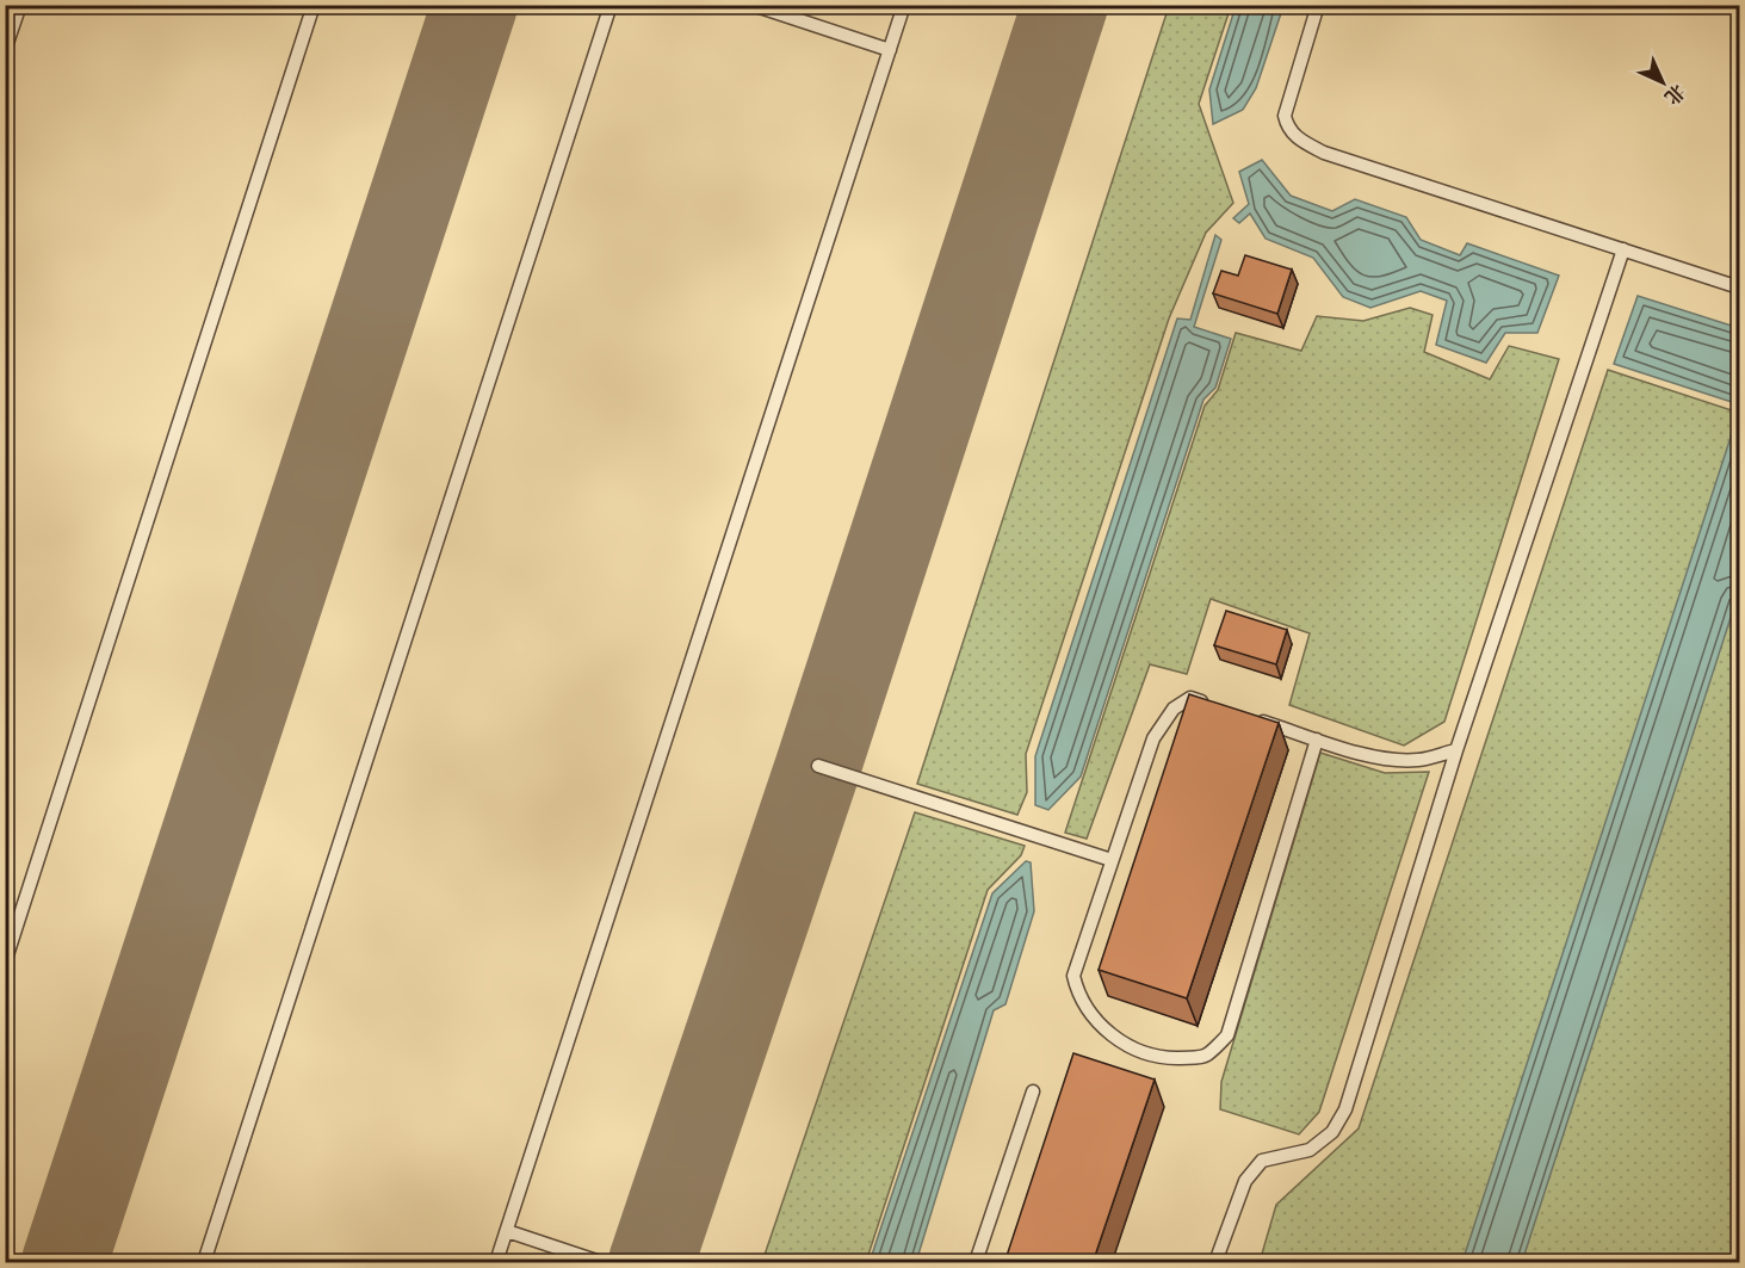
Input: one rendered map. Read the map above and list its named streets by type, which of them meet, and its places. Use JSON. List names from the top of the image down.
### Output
{
  "north": "bottom right"
}
